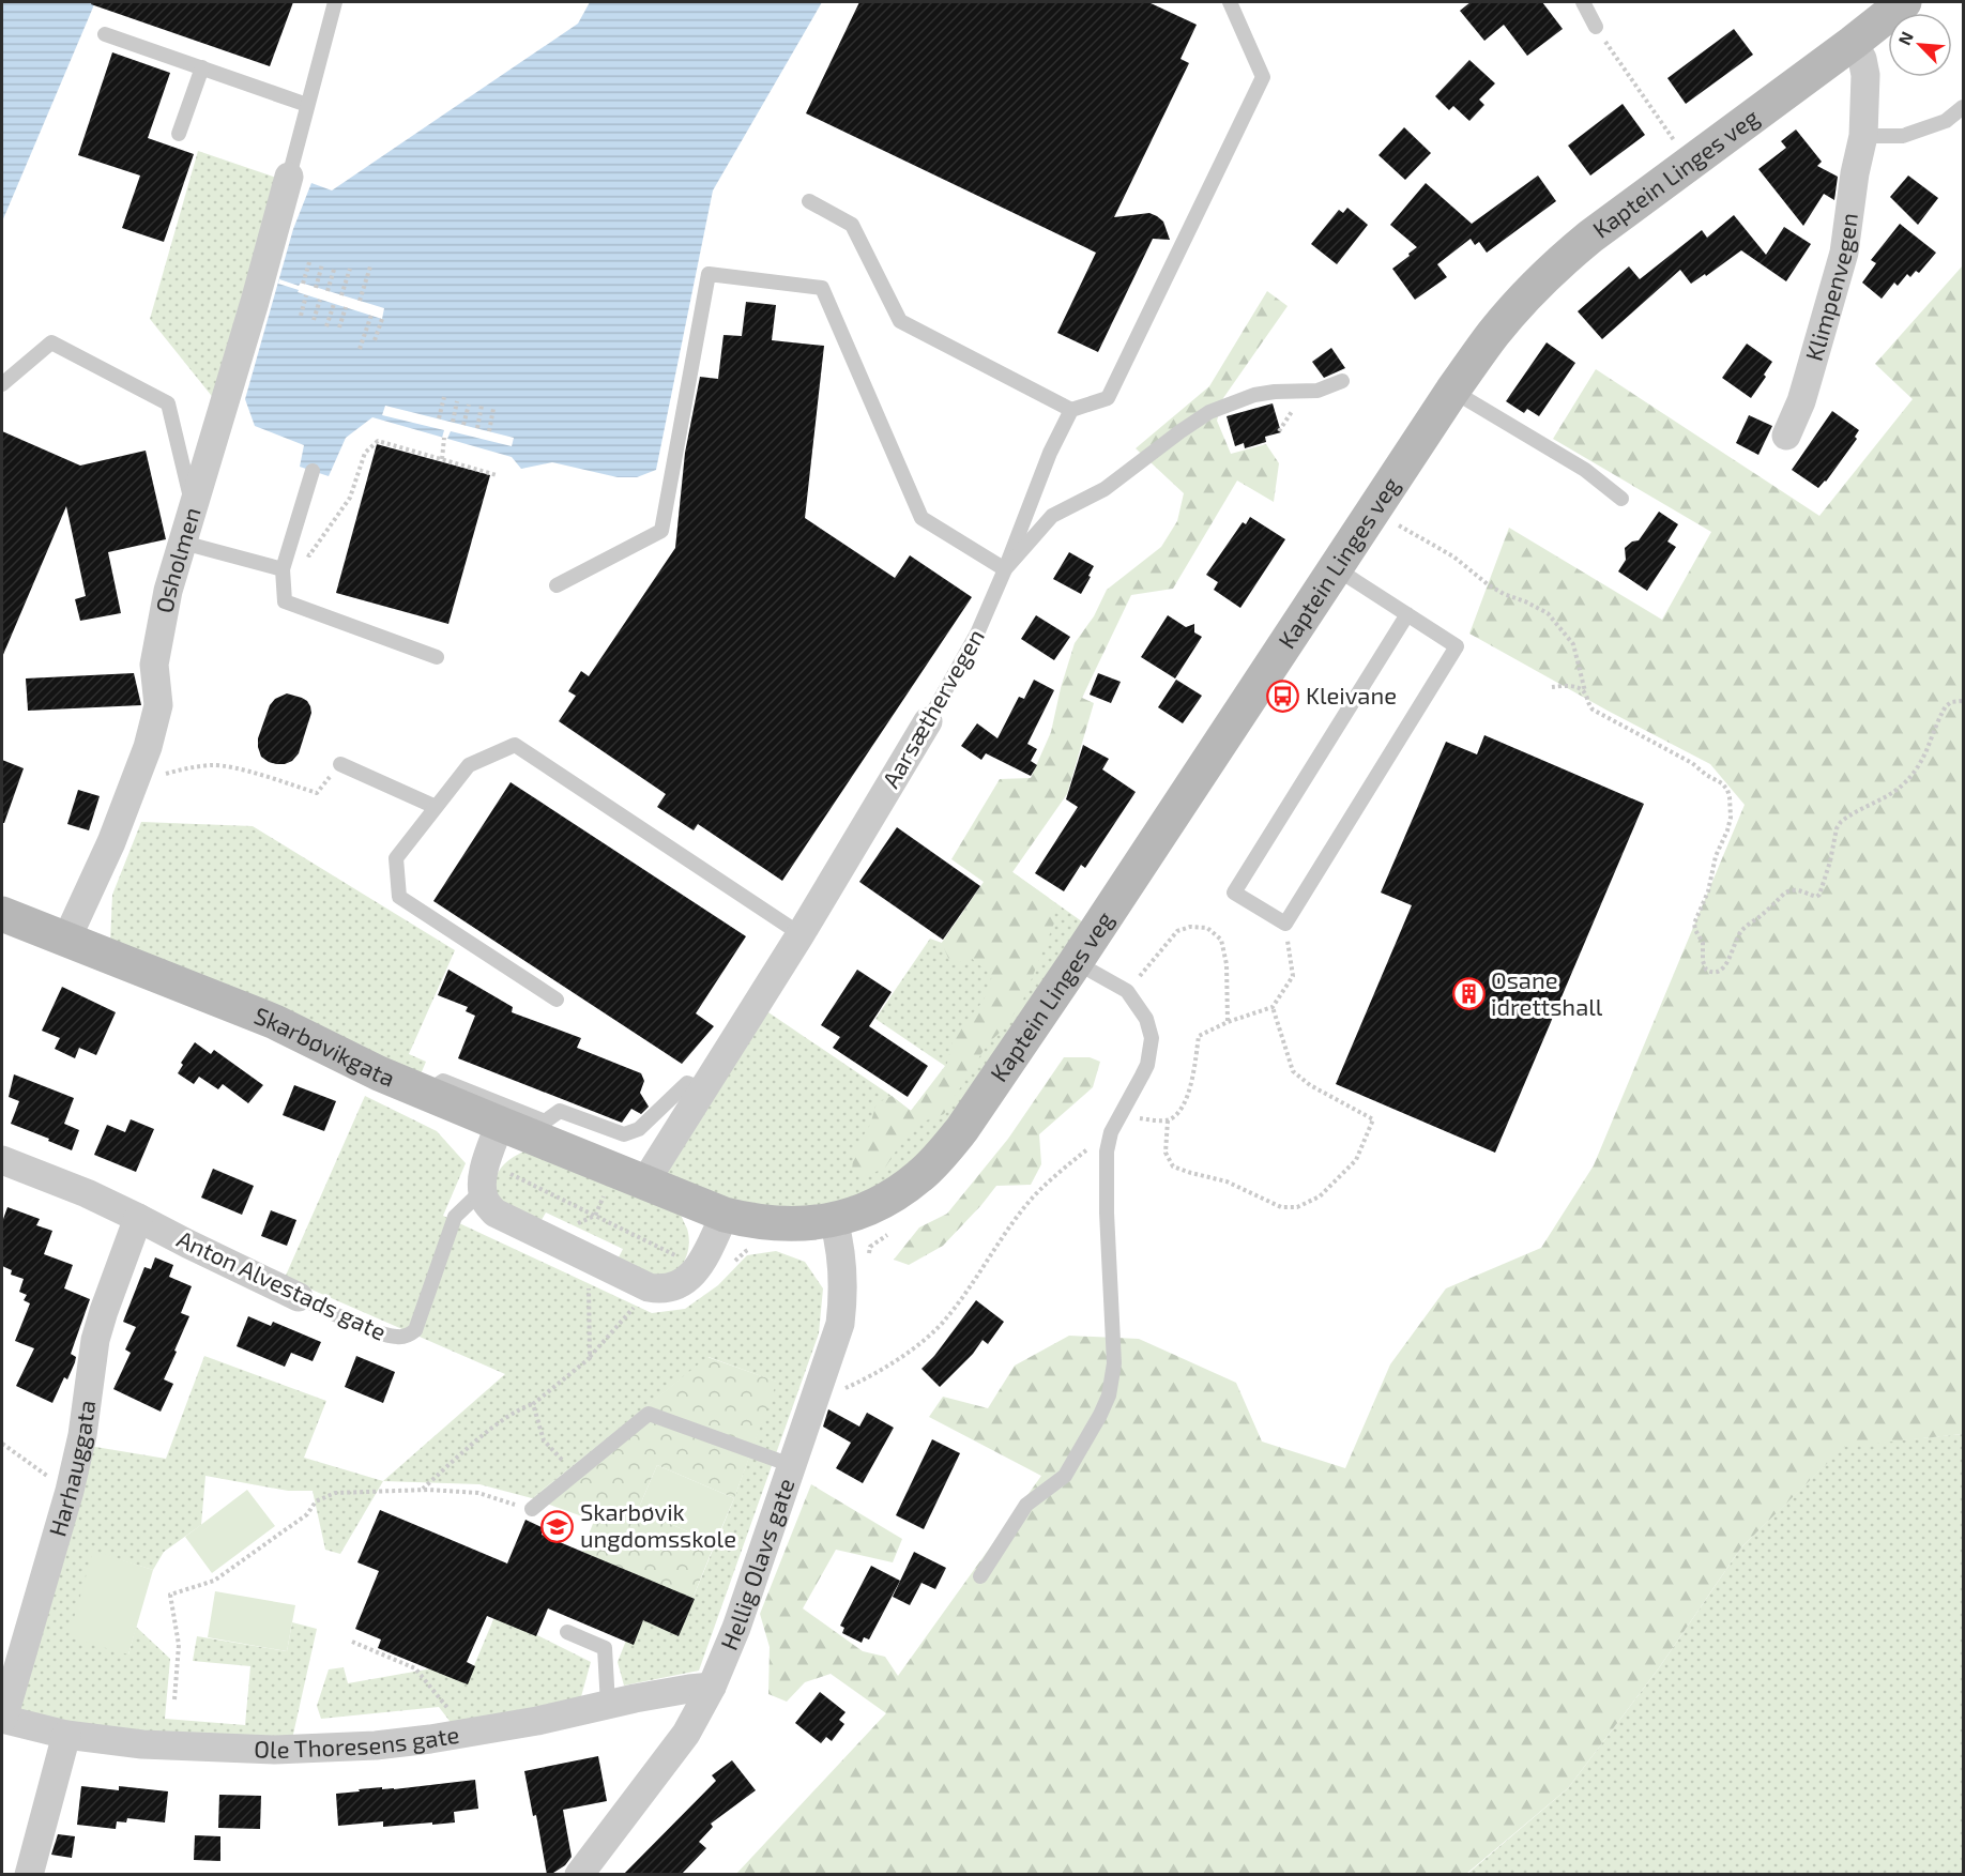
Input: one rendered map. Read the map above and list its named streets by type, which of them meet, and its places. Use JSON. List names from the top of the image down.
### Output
{
  "streets": {
    "main road": ["Kaptein Linges veg", "Skarbøvikgata"],
    "street": [
      "Klimpenvegen",
      "Osholmen",
      "Aarsæthervegen",
      "Anton Alvestads gate",
      "Harhauggata",
      "Hellig Olavs gate",
      "Ole Thoresens gate"
    ]
  },
  "crossings": [
    ["Kaptein Linges veg", "Klimpenvegen"],
    ["Kaptein Linges veg", "Aarsæthervegen"],
    ["Kaptein Linges veg", "Skarbøvikgata"],
    ["Kaptein Linges veg", "Hellig Olavs gate"],
    ["Osholmen", "Skarbøvikgata"],
    ["Aarsæthervegen", "Skarbøvikgata"],
    ["Anton Alvestads gate", "Harhauggata"],
    ["Harhauggata", "Ole Thoresens gate"],
    ["Hellig Olavs gate", "Ole Thoresens gate"]
  ],
  "places": {
    "bus stop": ["Kleivane"],
    "building": ["Osane idrettshall"],
    "school or university": ["Skarbøvik ungdomsskole"]
  },
  "north": "top left"
}
